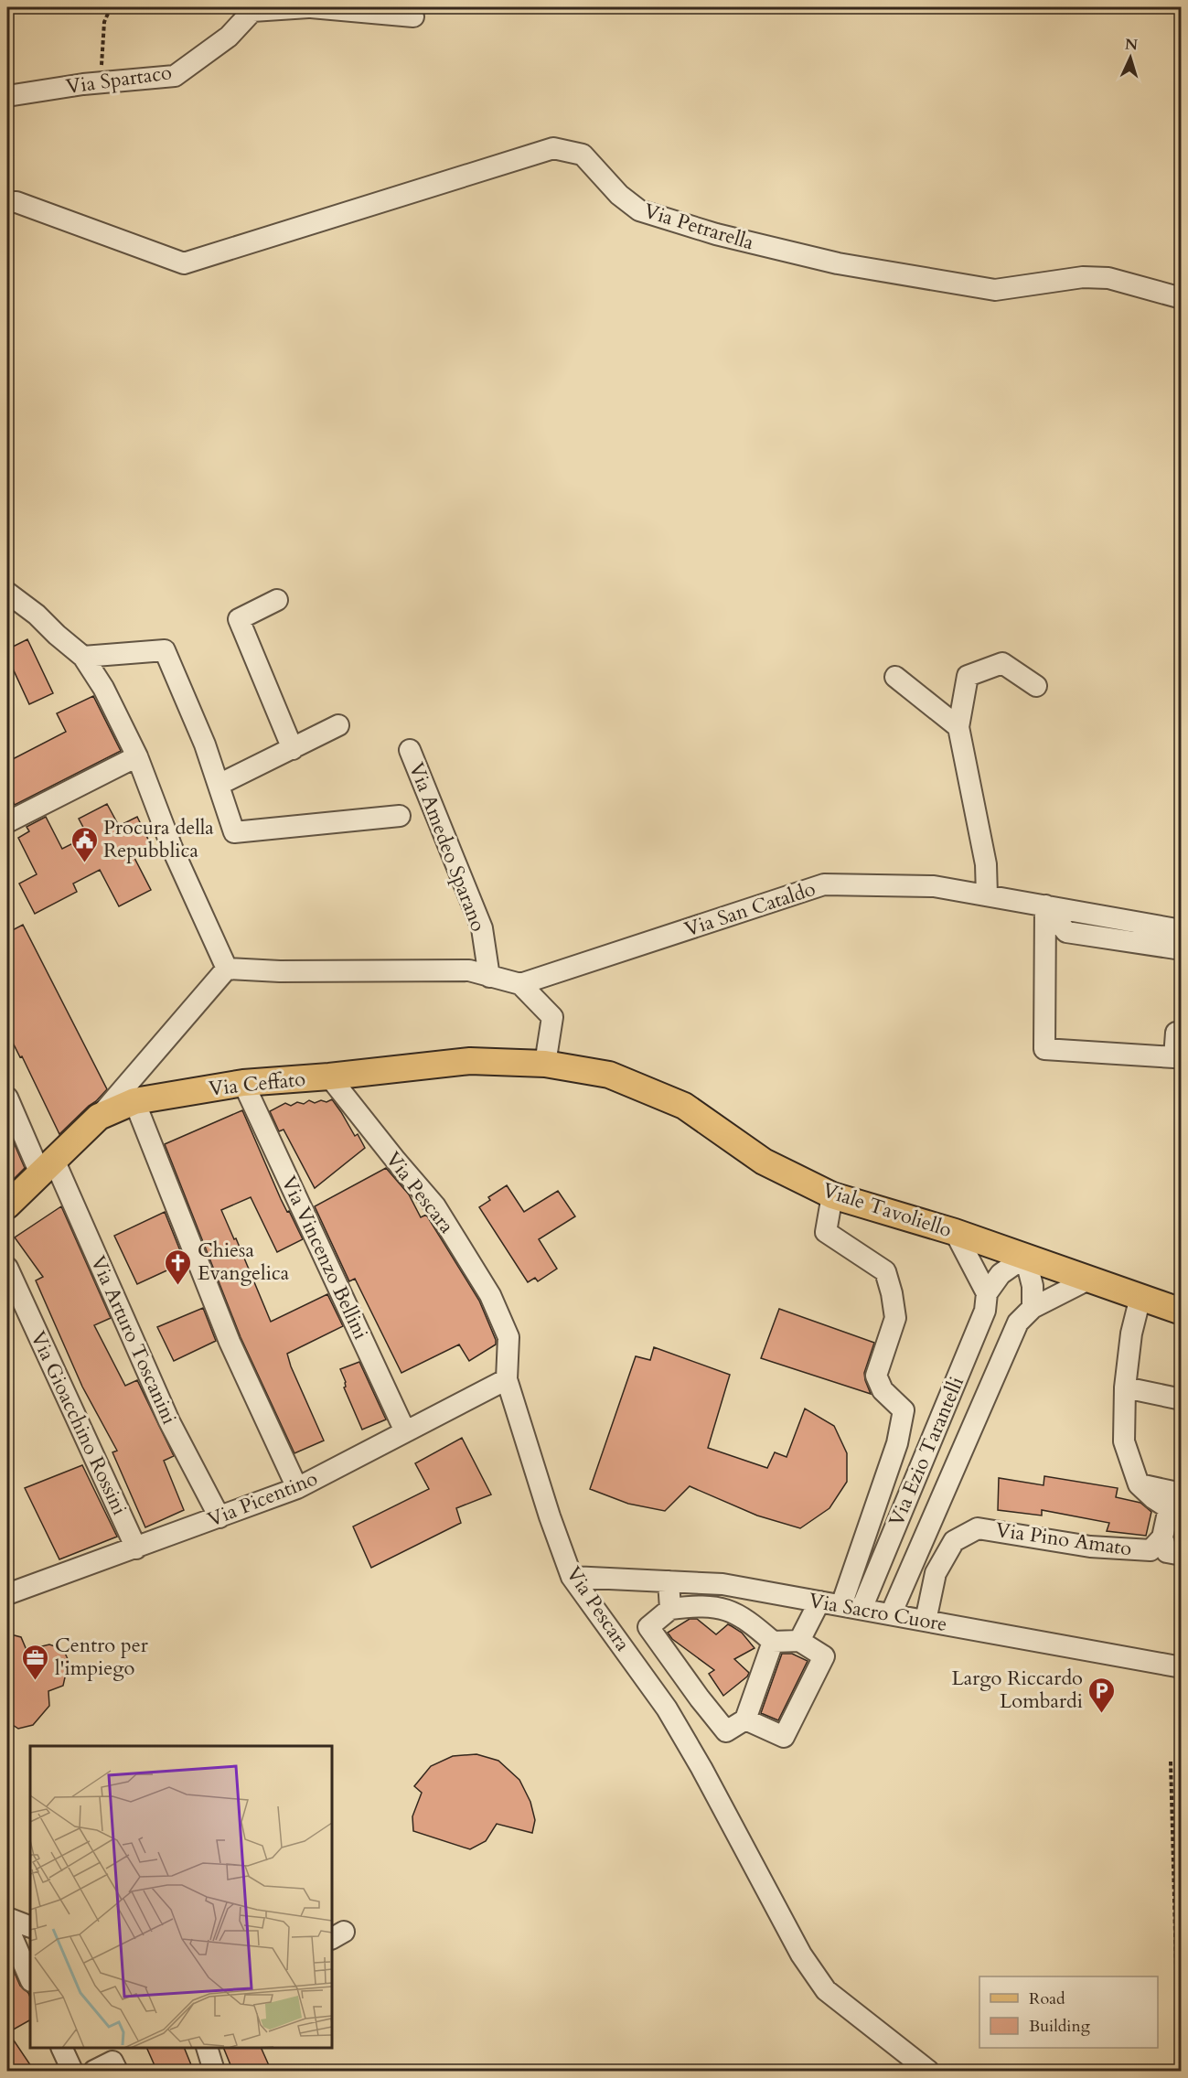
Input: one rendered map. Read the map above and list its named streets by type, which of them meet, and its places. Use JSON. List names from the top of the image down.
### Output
{
  "streets": {
    "main road": ["Via Ceffato", "Viale Tavoliello"],
    "street": [
      "Via Spartaco",
      "Via Petrarella",
      "Via Amedeo Sparano",
      "Via San Cataldo",
      "Via Pescara",
      "Via Vincenzo Bellini",
      "Via Arturo Toscanini",
      "Via Gioacchino Rossini",
      "Via Ezio Tarantelli",
      "Via Picentino",
      "Via Pino Amato",
      "Via Sacro Cuore"
    ]
  },
  "crossings": [
    ["Via Ceffato", "Via Pescara"],
    ["Via Ceffato", "Viale Tavoliello"],
    ["Via Ceffato", "Via Vincenzo Bellini"],
    ["Via Ceffato", "Via Arturo Toscanini"],
    ["Via Pescara", "Via Picentino"],
    ["Via Pescara", "Via Sacro Cuore"],
    ["Viale Tavoliello", "Via Ezio Tarantelli"],
    ["Via Vincenzo Bellini", "Via Picentino"],
    ["Via Arturo Toscanini", "Via Picentino"],
    ["Via Gioacchino Rossini", "Via Picentino"],
    ["Via Ezio Tarantelli", "Via Sacro Cuore"],
    ["Via Pino Amato", "Via Sacro Cuore"]
  ],
  "places": {
    "public building": ["Procura della Repubblica"],
    "church": ["Chiesa Evangelica"],
    "office": ["Centro per l'impiego"],
    "parking": ["Largo Riccardo Lombardi"]
  },
  "legend": ["Road", "Building"],
  "north": "top"
}
